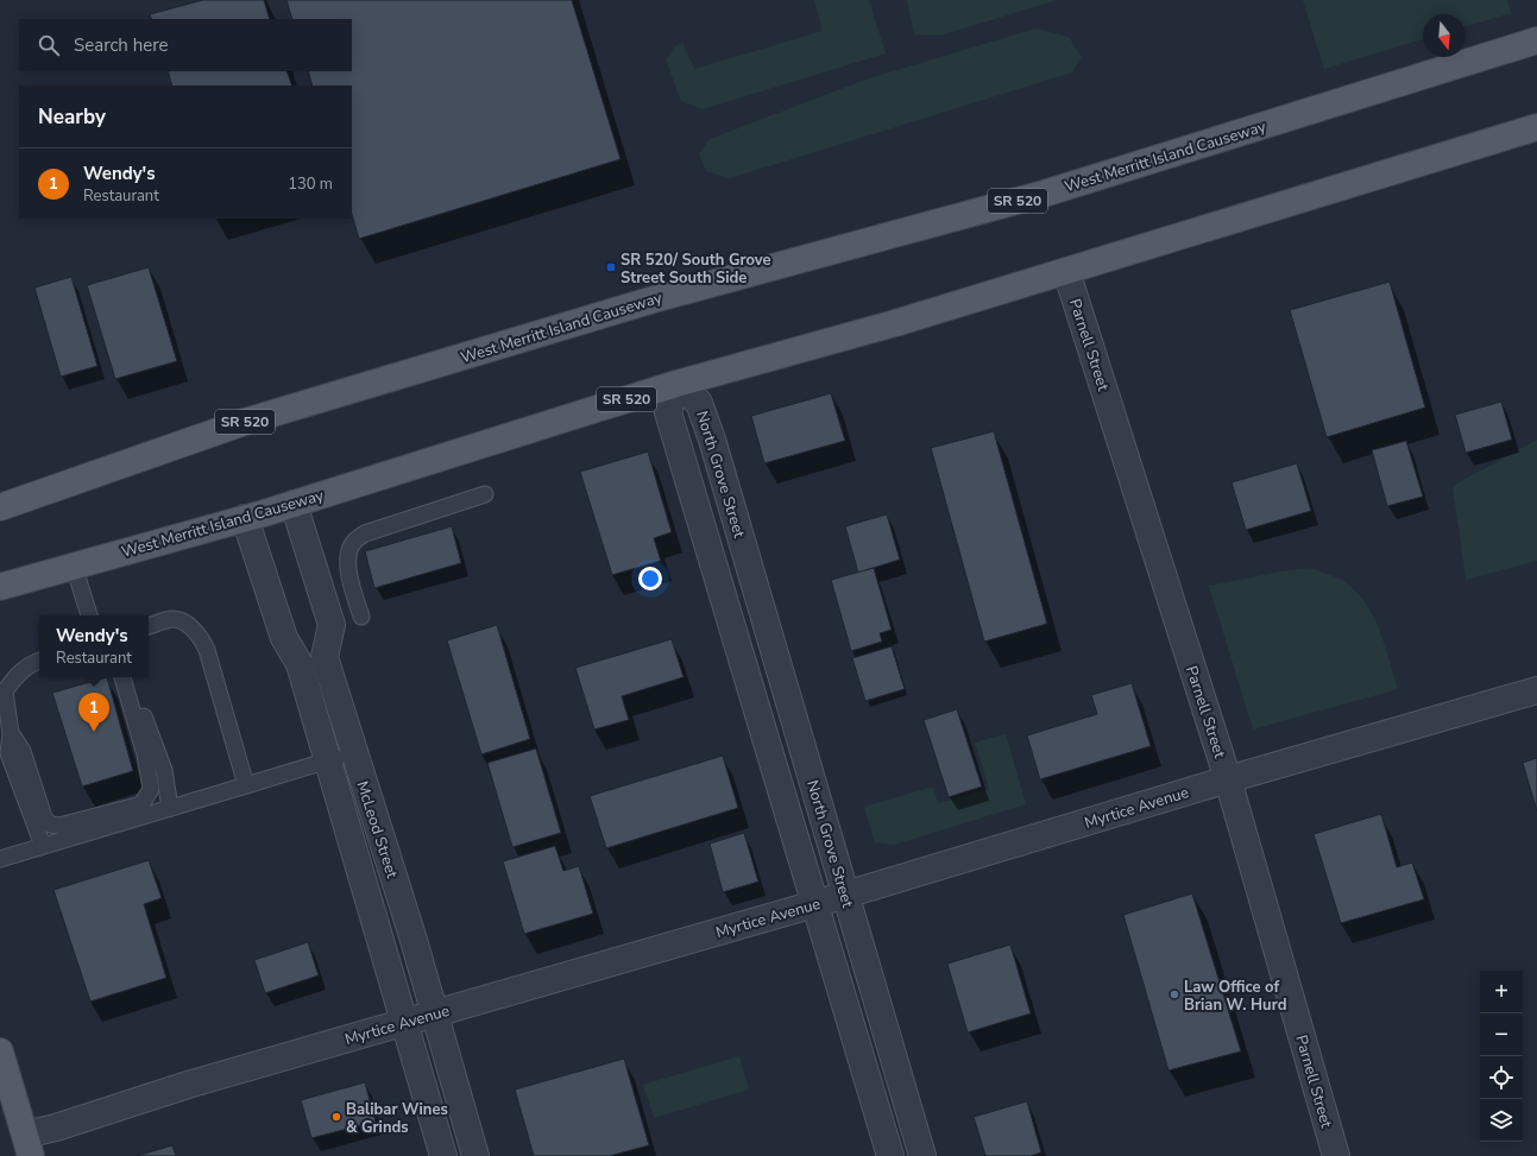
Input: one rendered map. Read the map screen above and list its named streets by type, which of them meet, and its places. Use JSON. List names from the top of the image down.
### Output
{
  "streets": {
    "main road": ["West Merritt Island Causeway", "SR 520"],
    "street": [
      "Parnell Street",
      "North Grove Street",
      "Myrtice Avenue",
      "McLeod Street"
    ]
  },
  "crossings": [
    ["West Merritt Island Causeway", "Parnell Street"],
    ["West Merritt Island Causeway", "North Grove Street"],
    ["West Merritt Island Causeway", "McLeod Street"],
    ["Parnell Street", "Myrtice Avenue"],
    ["North Grove Street", "Myrtice Avenue"],
    ["Myrtice Avenue", "McLeod Street"]
  ],
  "places": {
    "transit": ["SR 520/ South Grove Street South Side"],
    "other": ["Law Office of Brian W. Hurd", "Balibar Wines & Grinds"]
  },
  "north": "bottom",
  "page": {
    "search": "Search here",
    "heading": "Nearby",
    "list": [
      {
        "mark": "1",
        "name": "Wendy's",
        "note": "Restaurant",
        "value": "130 m"
      }
    ],
    "popup": ["Wendy's", "Restaurant"],
    "pins": "1",
    "map_buttons": ["+", "−"]
  }
}
